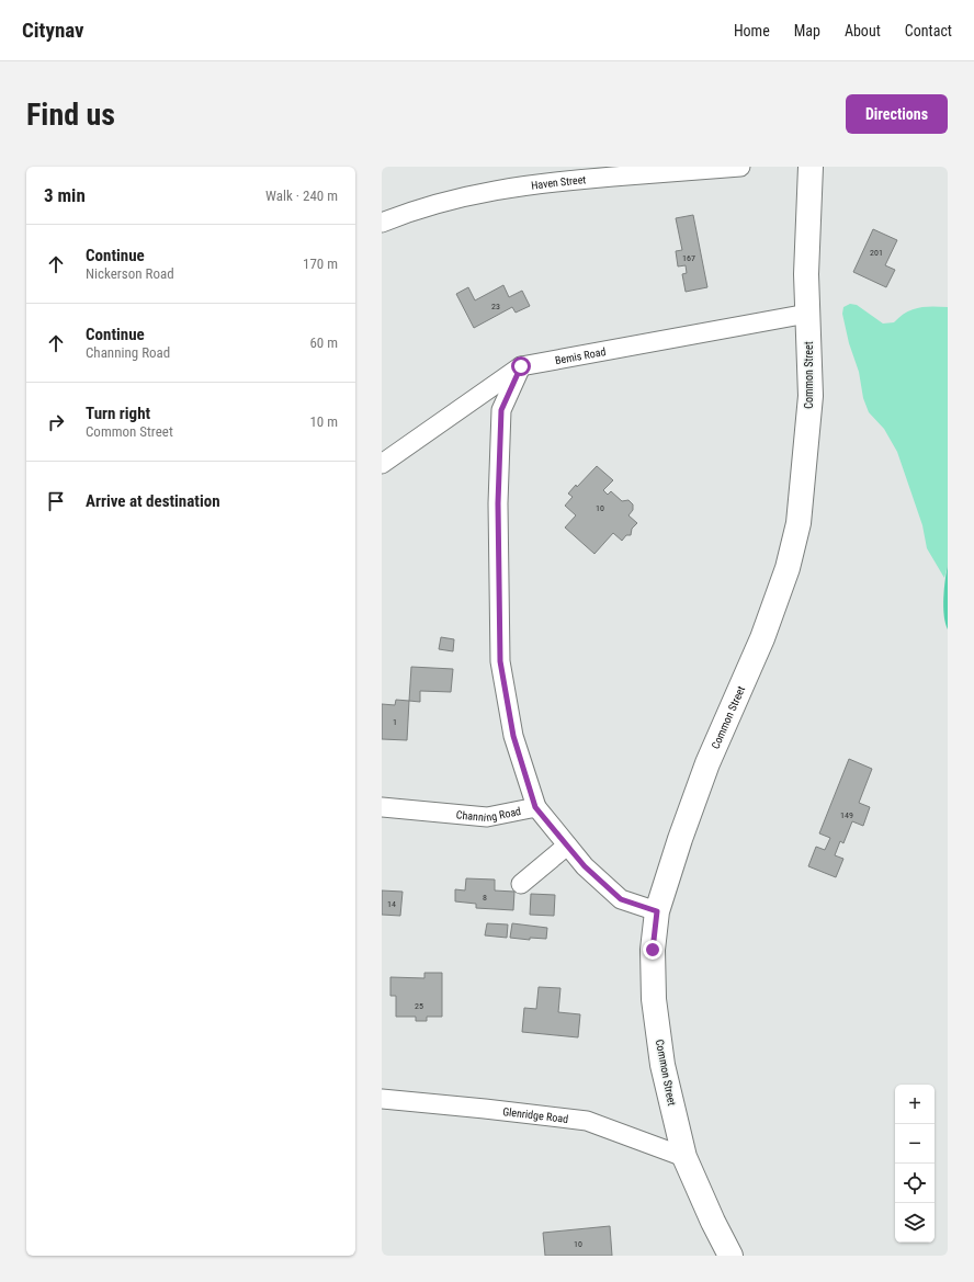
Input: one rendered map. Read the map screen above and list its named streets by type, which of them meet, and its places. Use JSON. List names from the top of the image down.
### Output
{
  "streets": {
    "main road": ["Common Street"],
    "street": [
      "Haven Street",
      "Bemis Road",
      "Channing Road",
      "Glenridge Road"
    ]
  },
  "crossings": [
    ["Bemis Road", "Common Street"],
    ["Common Street", "Channing Road"],
    ["Common Street", "Glenridge Road"]
  ],
  "house_numbers": [
    "201",
    "167",
    "23",
    "10",
    "1",
    "149",
    "8",
    "14",
    "25",
    "10"
  ],
  "page": {
    "header": "Citynav",
    "nav": [
      "Home",
      "Map",
      "About",
      "Contact"
    ],
    "buttons": "Directions",
    "title": "Find us",
    "heading": ["3 min", "Walk · 240 m"],
    "list": [
      ["Continue", "Nickerson Road", "170 m"],
      ["Continue", "Channing Road", "60 m"],
      ["Turn right", "Common Street", "10 m"],
      "Arrive at destination"
    ],
    "map_buttons": ["+", "−"]
  }
}
